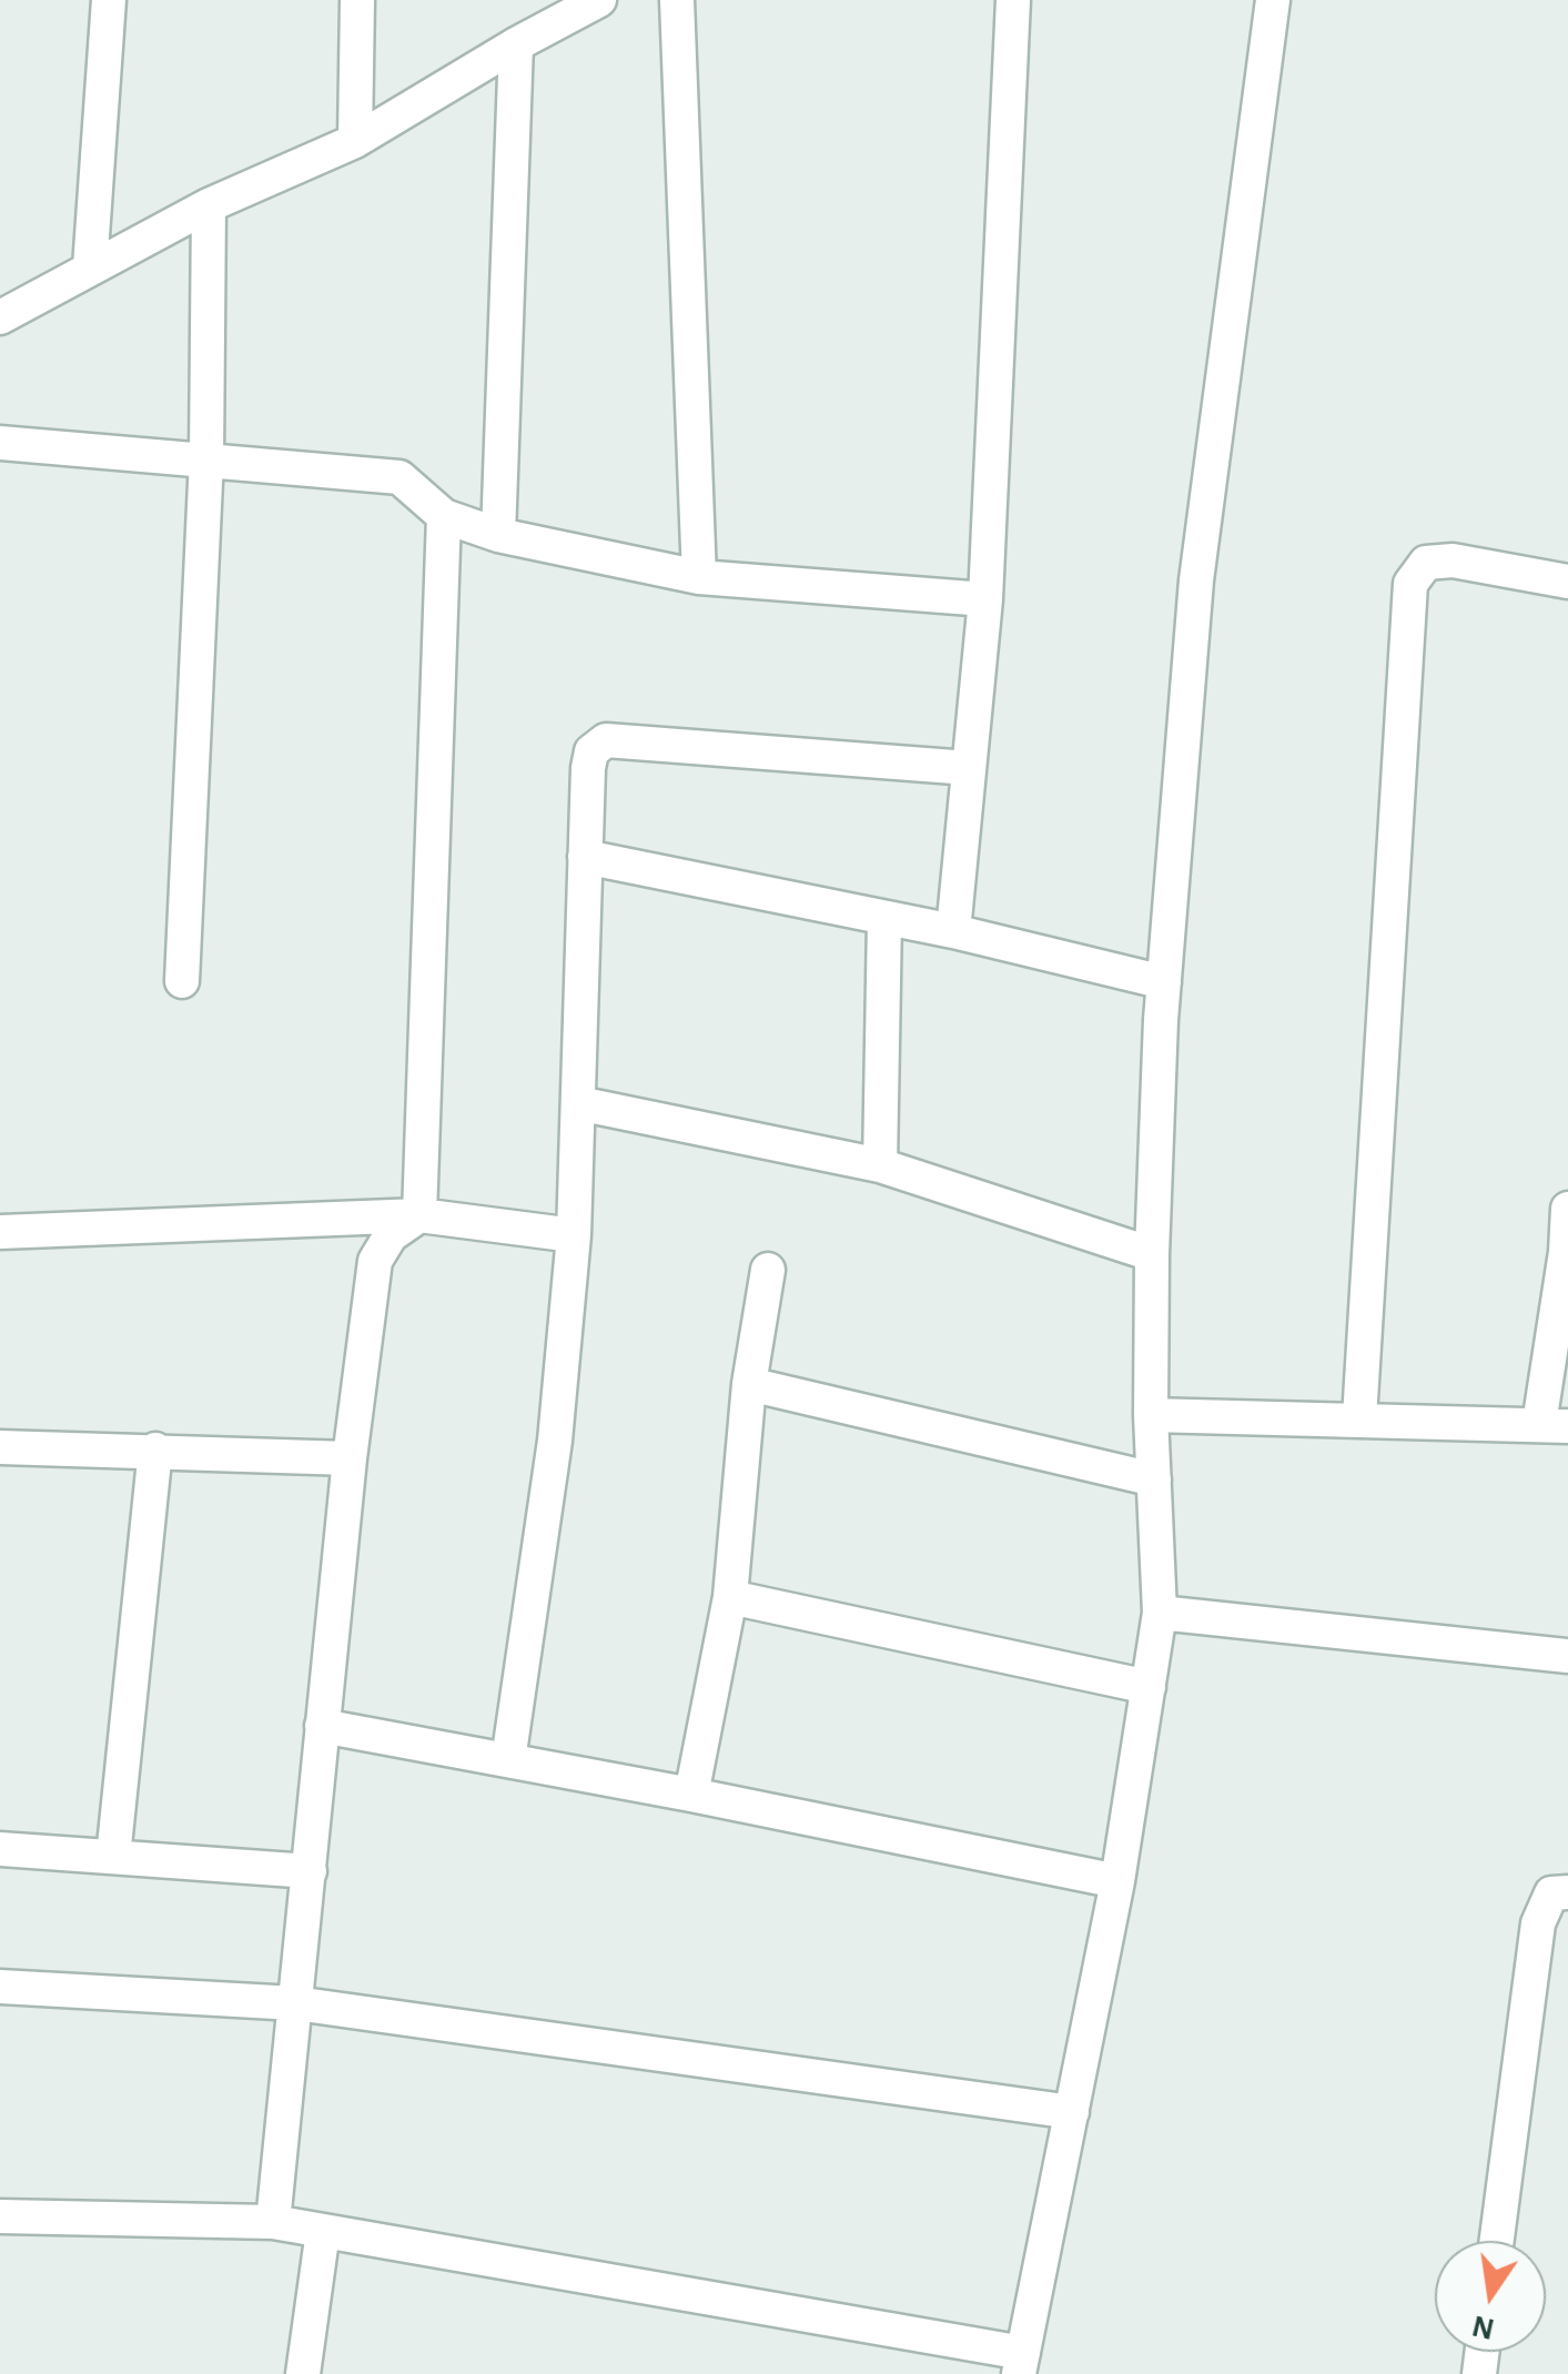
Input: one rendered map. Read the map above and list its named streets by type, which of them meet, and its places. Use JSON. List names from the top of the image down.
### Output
{
  "north": "bottom"
}
